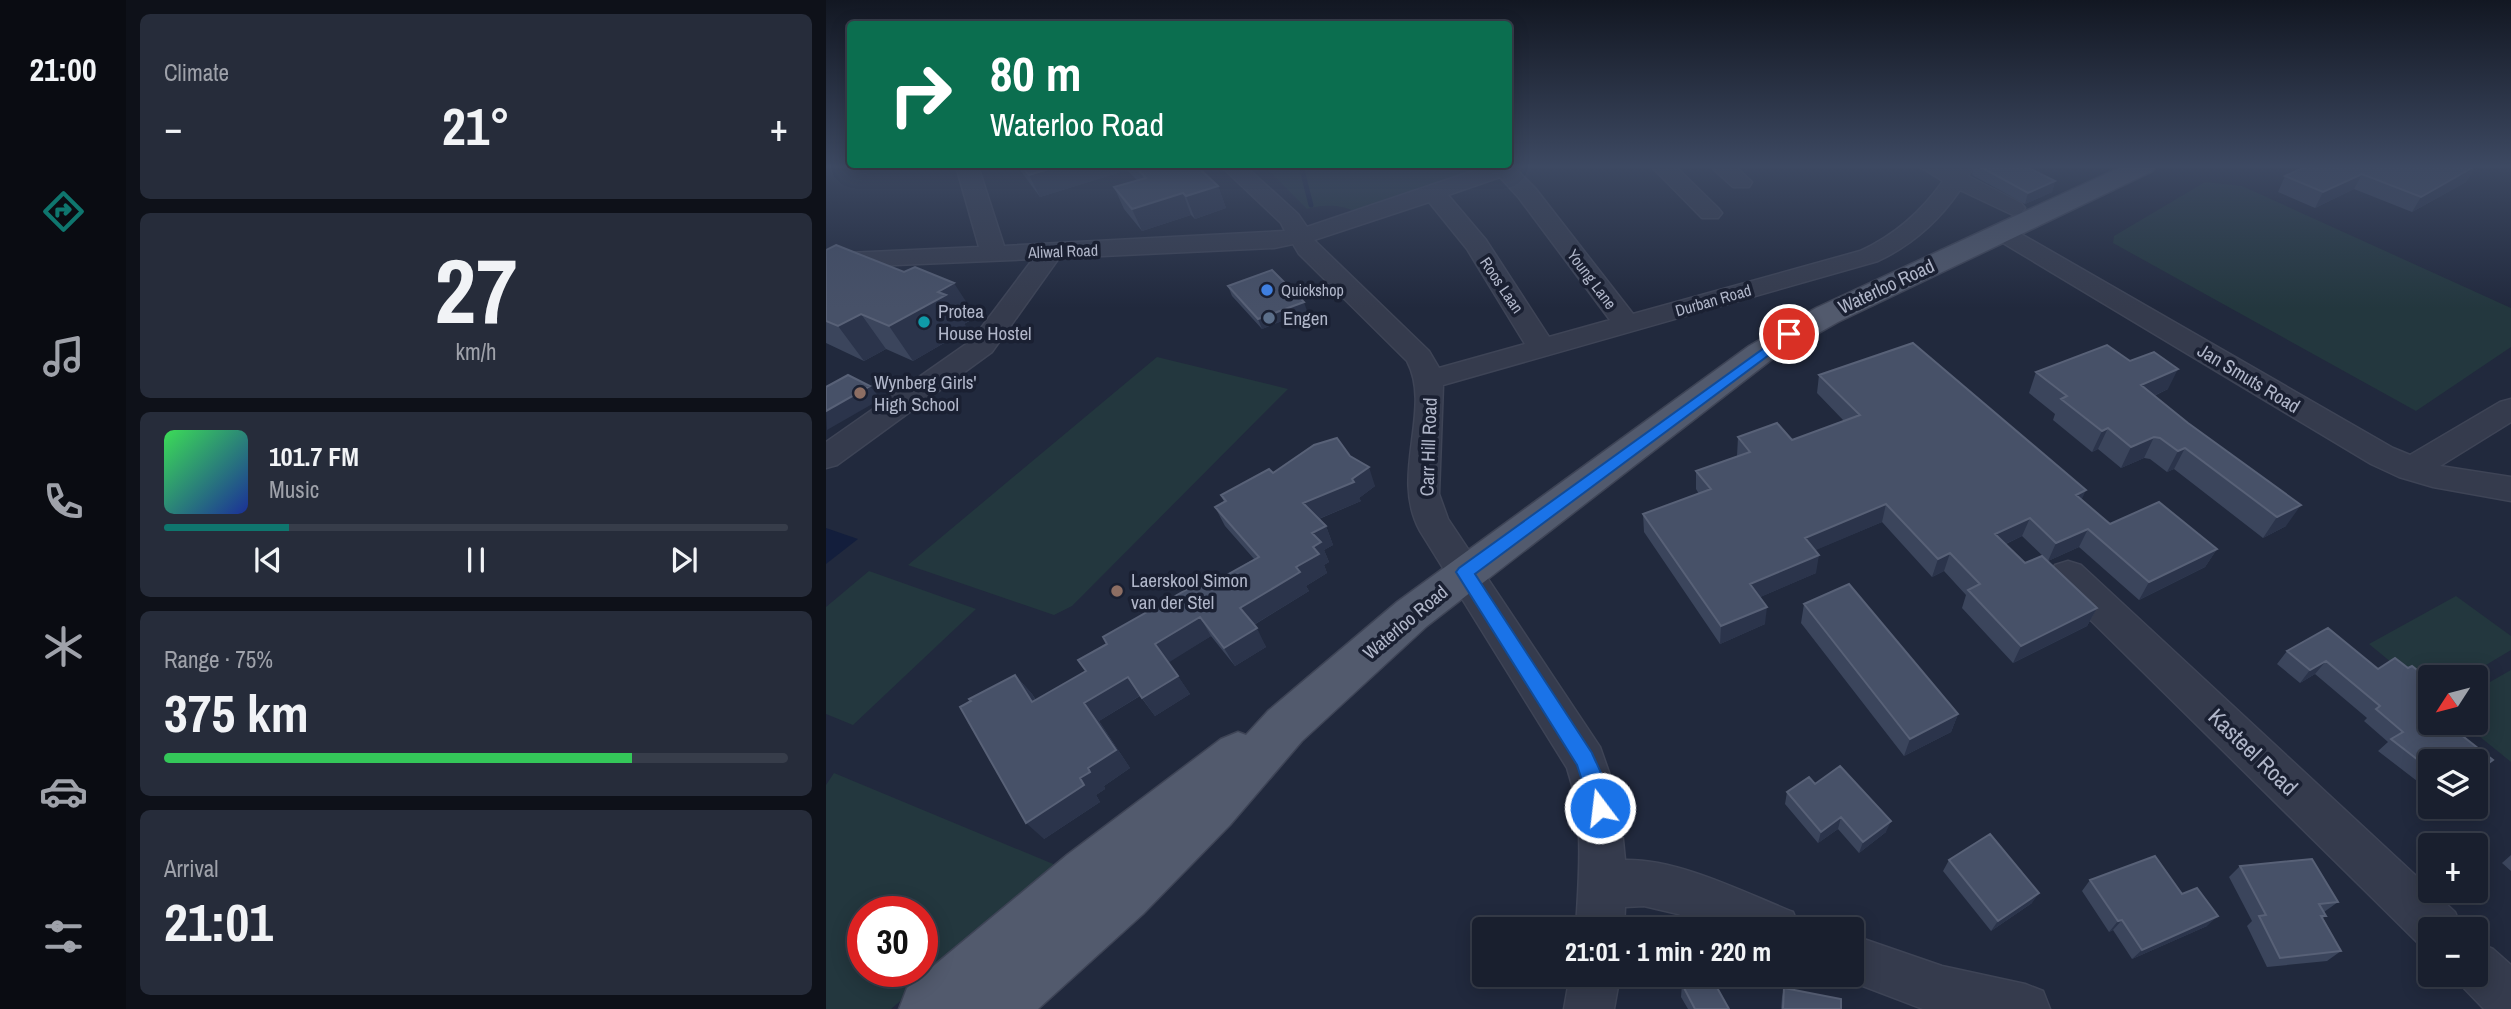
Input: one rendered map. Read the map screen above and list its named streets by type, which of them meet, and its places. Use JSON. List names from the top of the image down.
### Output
{
  "streets": {
    "main road": ["Waterloo Road"],
    "street": [
      "Aliwal Road",
      "Young Lane",
      "Roos Laan",
      "Durban Road",
      "Jan Smuts Road",
      "Carr Hill Road",
      "Kasteel Road"
    ]
  },
  "crossings": [
    ["Aliwal Road", "Carr Hill Road"],
    ["Young Lane", "Durban Road"],
    ["Roos Laan", "Durban Road"],
    ["Waterloo Road", "Jan Smuts Road"],
    ["Waterloo Road", "Carr Hill Road"],
    ["Durban Road", "Carr Hill Road"]
  ],
  "places": [
    "Quickshop",
    "Engen",
    "Protea House Hostel",
    "Wynberg Girls' High School",
    "Laerskool Simon van der Stel"
  ],
  "north": "bottom left",
  "page": {
    "tabs": "21:00",
    "tile": [
      "Climate",
      ["27", "km/h"],
      ["Range · 75%", "375 km"],
      ["Arrival", "21:01"]
    ],
    "turn": ["80 m", "Waterloo Road"],
    "heat": ["−", "21°", "+"],
    "song": ["101.7 FM", "Music"],
    "map_buttons": ["+", "−"],
    "limit": "30",
    "trip": "21:01 · 1 min · 220 m"
  }
}
